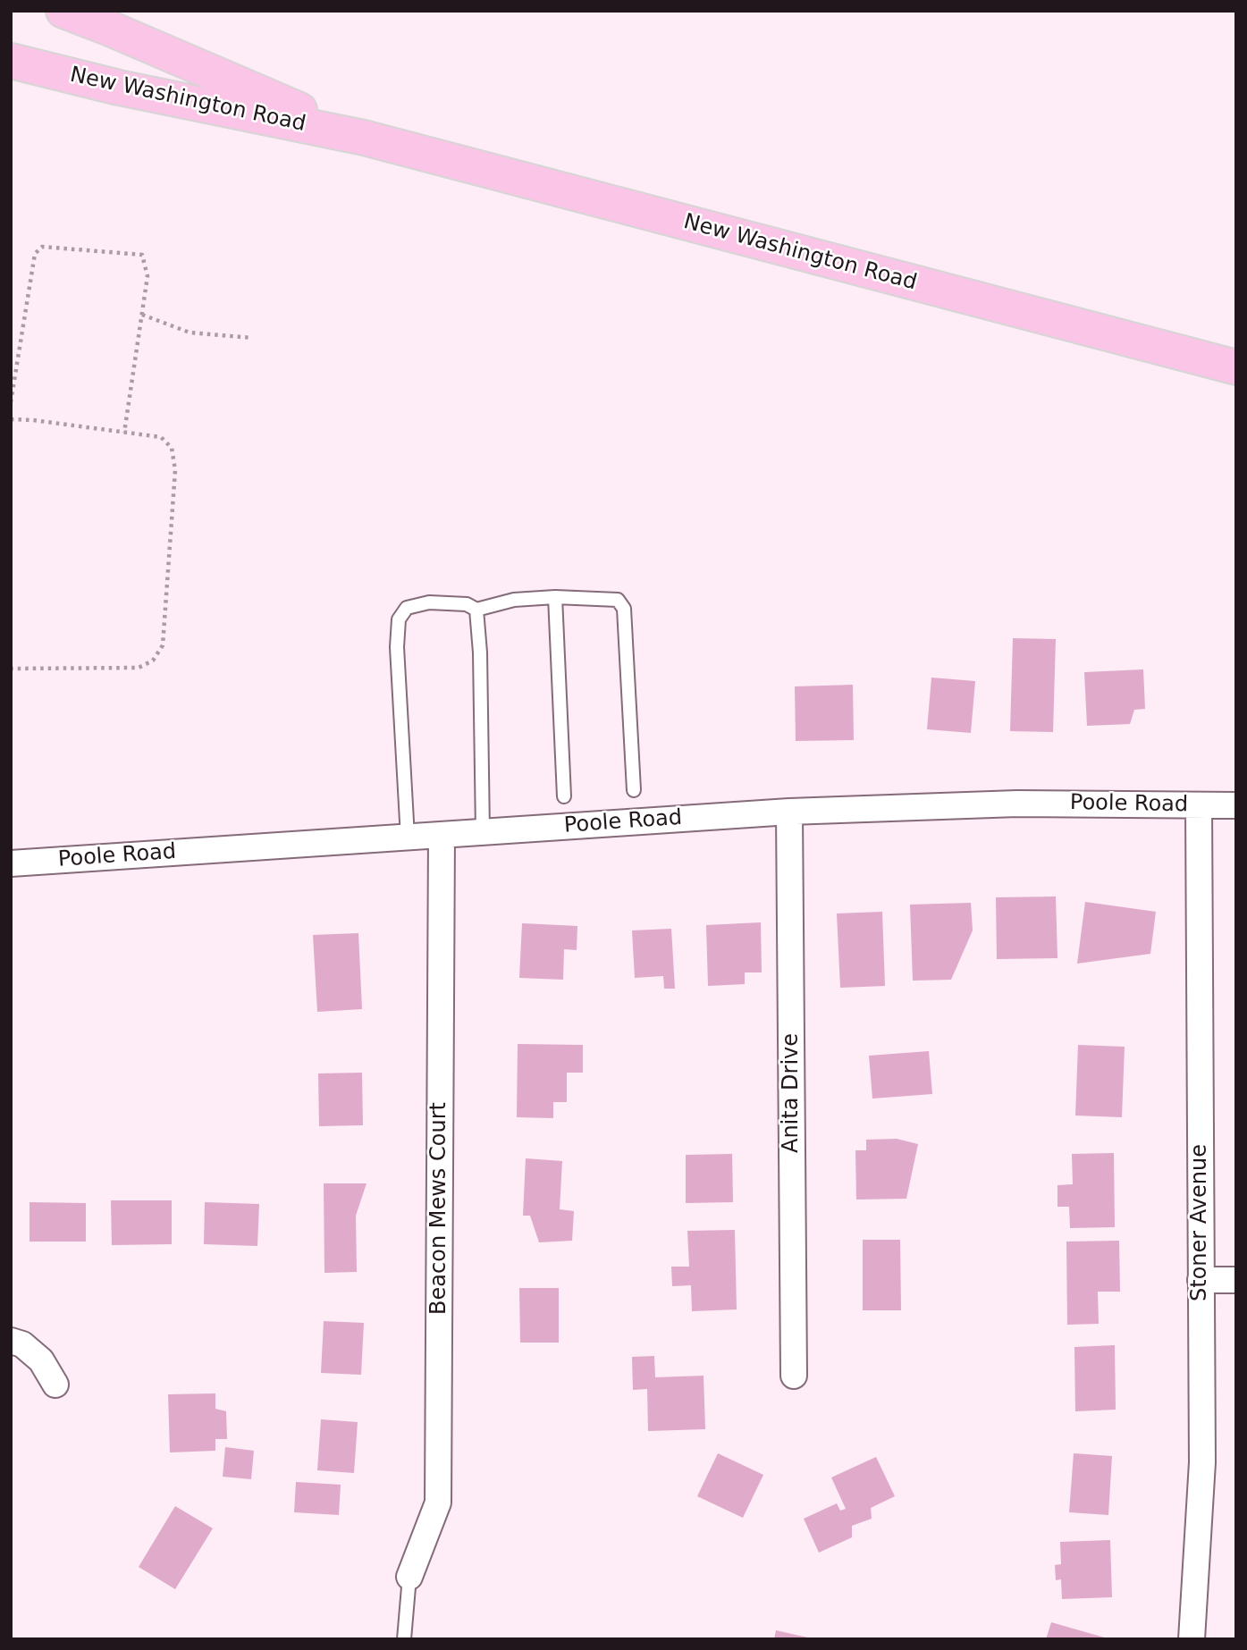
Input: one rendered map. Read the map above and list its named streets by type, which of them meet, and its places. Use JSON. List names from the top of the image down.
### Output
{
  "streets": {
    "main road": ["New Washington Road"],
    "street": [
      "Poole Road",
      "Anita Drive",
      "Beacon Mews Court",
      "Stoner Avenue"
    ]
  },
  "crossings": [
    ["Poole Road", "Anita Drive"],
    ["Poole Road", "Beacon Mews Court"],
    ["Poole Road", "Stoner Avenue"]
  ]
}
